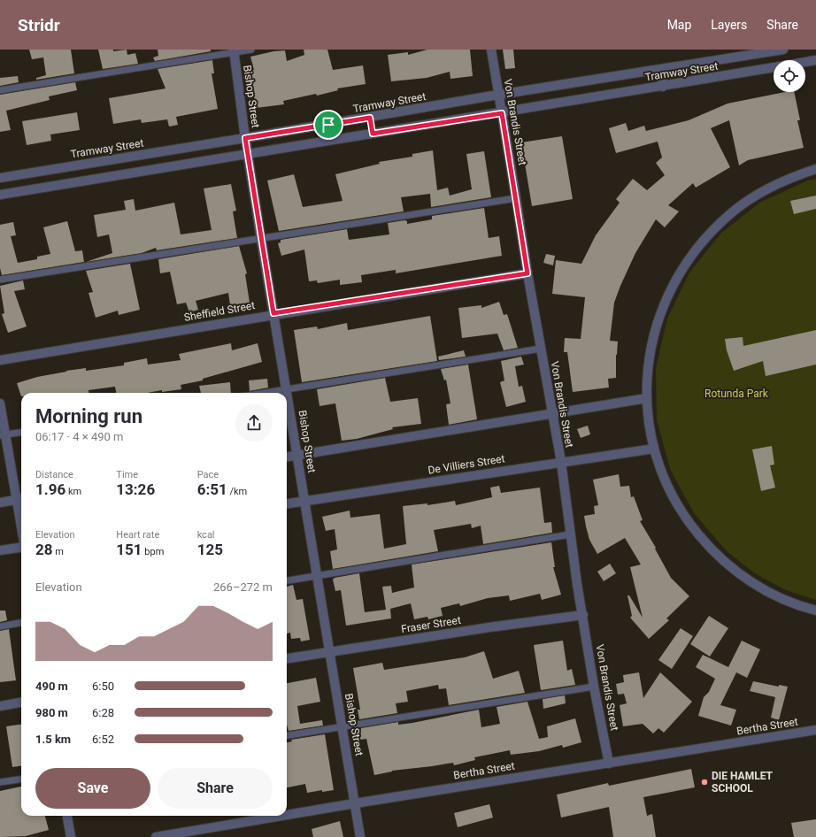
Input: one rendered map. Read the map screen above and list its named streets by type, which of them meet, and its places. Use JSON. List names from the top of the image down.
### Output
{
  "streets": {
    "street": [
      "Tramway Street",
      "Bishop Street",
      "Von Brandis Street",
      "Sheffield Street",
      "De Villiers Street",
      "Fraser Street",
      "Bertha Street"
    ]
  },
  "crossings": [
    ["Tramway Street", "Bishop Street"],
    ["Tramway Street", "Von Brandis Street"],
    ["Bishop Street", "Sheffield Street"],
    ["Bishop Street", "De Villiers Street"],
    ["Bishop Street", "Fraser Street"],
    ["Bishop Street", "Bertha Street"],
    ["Von Brandis Street", "Sheffield Street"],
    ["Von Brandis Street", "De Villiers Street"],
    ["Von Brandis Street", "Fraser Street"],
    ["Von Brandis Street", "Bertha Street"]
  ],
  "parks": ["Rotunda Park"],
  "places": ["DIE HAMLET SCHOOL"],
  "page": {
    "header": "Stridr",
    "nav": ["Map", "Layers", "Share"],
    "heading": ["Morning run", "06:17 · 4 × 490 m"],
    "stats": [
      ["Distance", "1.96 km"],
      ["Time", "13:26"],
      ["Pace", "6:51 /km"],
      ["Elevation", "28 m"],
      ["Heart rate", "151 bpm"],
      ["kcal", "125"]
    ],
    "chart": ["Elevation", "266–272 m"],
    "list": [
      {
        "name": "490 m",
        "note": "6:50"
      },
      {
        "name": "980 m",
        "note": "6:28"
      },
      {
        "name": "1.5 km",
        "note": "6:52"
      }
    ],
    "buttons": ["Save", "Share"]
  }
}
